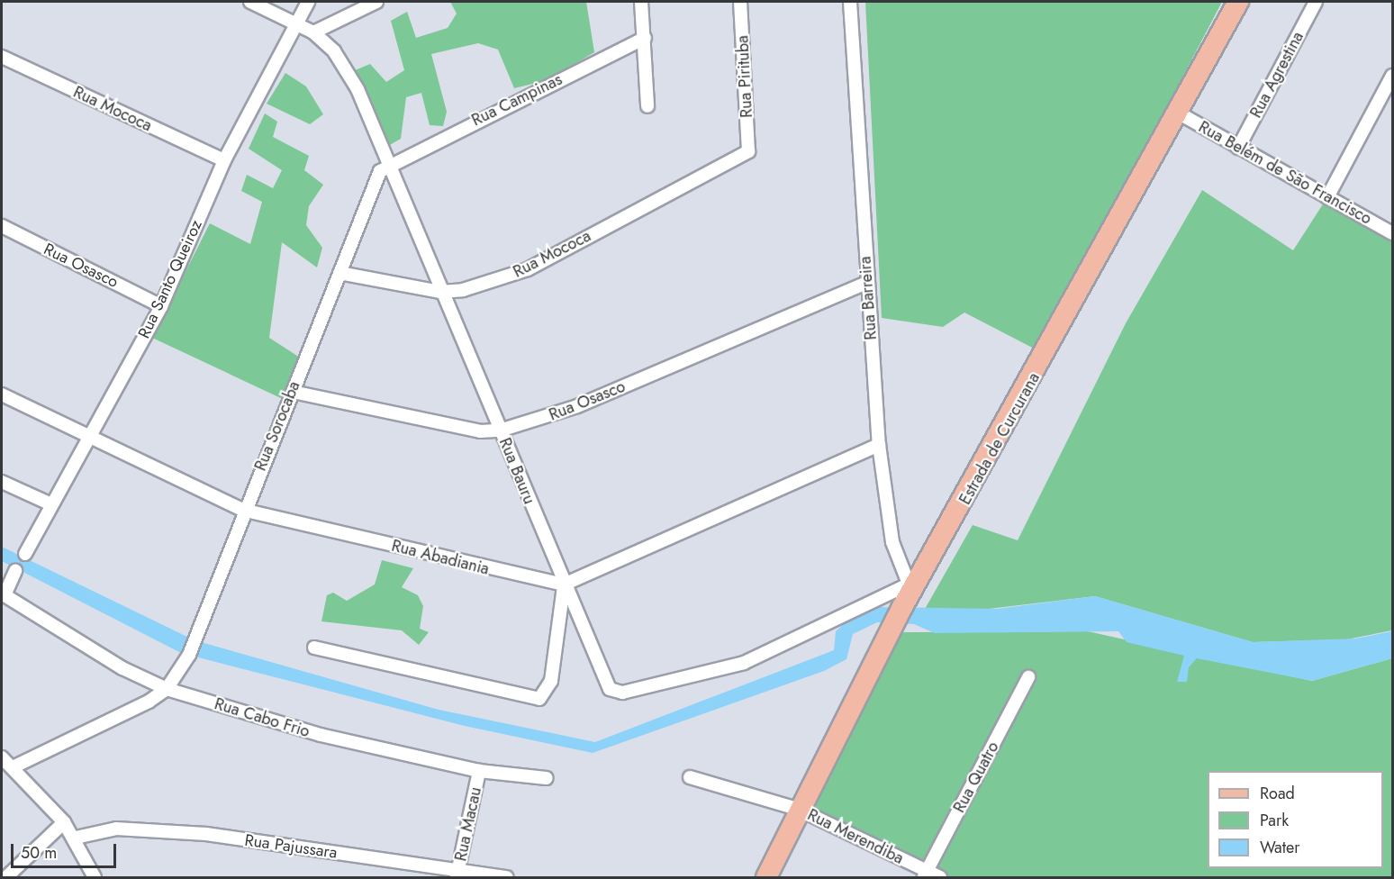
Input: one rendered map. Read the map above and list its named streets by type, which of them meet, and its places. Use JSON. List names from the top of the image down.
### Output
{
  "streets": {
    "main road": ["Estrada de Curcurana"],
    "street": [
      "Rua Agrestina",
      "Rua Pirituba",
      "Rua Campinas",
      "Rua Mococa",
      "Rua Belém de São Francisco",
      "Rua Osasco",
      "Rua Santo Queiroz",
      "Rua Barreira",
      "Rua Sorocaba",
      "Rua Bauru",
      "Rua Abadiania",
      "Rua Cabo Frio",
      "Rua Quatro",
      "Rua Macau",
      "Rua Merendiba",
      "Rua Pajussara"
    ]
  },
  "crossings": [
    ["Rua Agrestina", "Rua Belém de São Francisco"],
    ["Rua Pirituba", "Rua Mococa"],
    ["Rua Campinas", "Rua Sorocaba"],
    ["Rua Campinas", "Rua Bauru"],
    ["Rua Mococa", "Rua Santo Queiroz"],
    ["Rua Mococa", "Rua Sorocaba"],
    ["Rua Mococa", "Rua Bauru"],
    ["Rua Belém de São Francisco", "Estrada de Curcurana"],
    ["Rua Osasco", "Rua Santo Queiroz"],
    ["Rua Osasco", "Rua Barreira"],
    ["Rua Osasco", "Rua Sorocaba"],
    ["Rua Osasco", "Rua Bauru"],
    ["Rua Santo Queiroz", "Rua Bauru"],
    ["Rua Santo Queiroz", "Rua Abadiania"],
    ["Rua Barreira", "Estrada de Curcurana"],
    ["Rua Barreira", "Rua Bauru"],
    ["Rua Sorocaba", "Rua Bauru"],
    ["Rua Sorocaba", "Rua Abadiania"],
    ["Rua Sorocaba", "Rua Cabo Frio"],
    ["Estrada de Curcurana", "Rua Bauru"],
    ["Estrada de Curcurana", "Rua Merendiba"],
    ["Rua Bauru", "Rua Abadiania"],
    ["Rua Cabo Frio", "Rua Macau"],
    ["Rua Quatro", "Rua Merendiba"],
    ["Rua Macau", "Rua Pajussara"]
  ],
  "legend": ["Road", "Park", "Water"],
  "scale_bar": "50 m"
}
